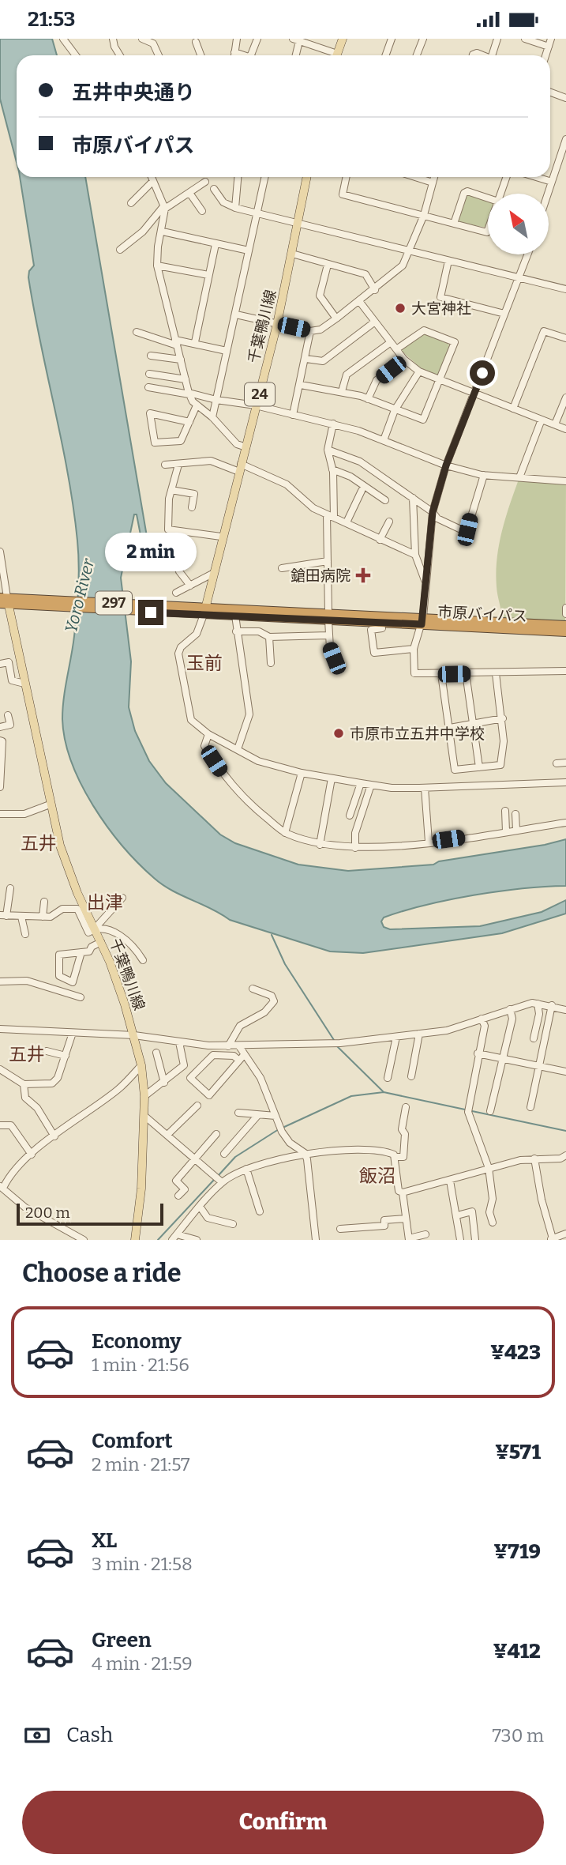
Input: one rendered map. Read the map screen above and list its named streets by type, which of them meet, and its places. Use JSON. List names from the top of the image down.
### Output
{
  "streets": {
    "highway": ["297", "市原バイパス"],
    "main road": ["千葉鴨川線", "24"]
  },
  "crossings": [
    ["千葉鴨川線", "市原バイパス"]
  ],
  "districts": [
    "玉前",
    "五井",
    "出津",
    "五井",
    "飯沼"
  ],
  "water": ["Yoro River"],
  "places": {
    "other": ["大宮神社", "市原市立五井中学校"],
    "health": ["鎗田病院"]
  },
  "scale_bar": "200 m",
  "north": "top left",
  "page": {
    "status": "21:53",
    "banner": ["五井中央通り", "市原バイパス"],
    "bubble": "2 min",
    "scale": "200 m",
    "heading": "Choose a ride",
    "list": [
      {
        "name": "Economy",
        "note": "1 min · 21:56",
        "value": "¥423"
      },
      {
        "name": "Comfort",
        "note": "2 min · 21:57",
        "value": "¥571"
      },
      {
        "name": "XL",
        "note": "3 min · 21:58",
        "value": "¥719"
      },
      {
        "name": "Green",
        "note": "4 min · 21:59",
        "value": "¥412"
      }
    ],
    "pay": ["Cash", "730 m"],
    "buttons": "Confirm"
  }
}
